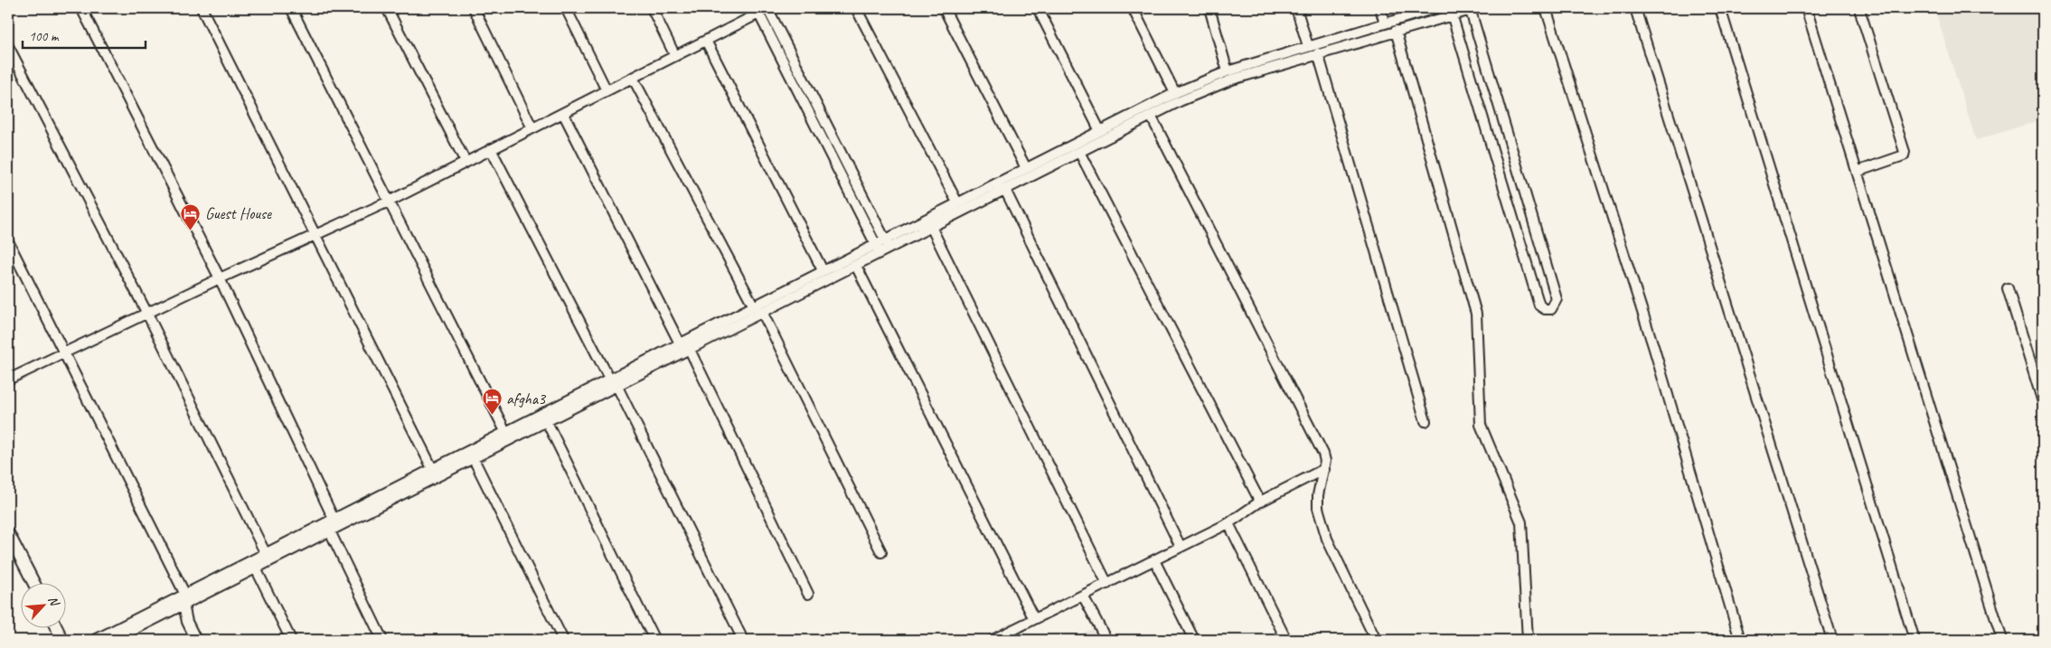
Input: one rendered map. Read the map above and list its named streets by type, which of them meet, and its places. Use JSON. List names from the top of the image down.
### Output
{
  "places": {
    "hotel": ["Guest House", "afgha3"]
  },
  "scale_bar": "100 m",
  "north": "top right"
}
